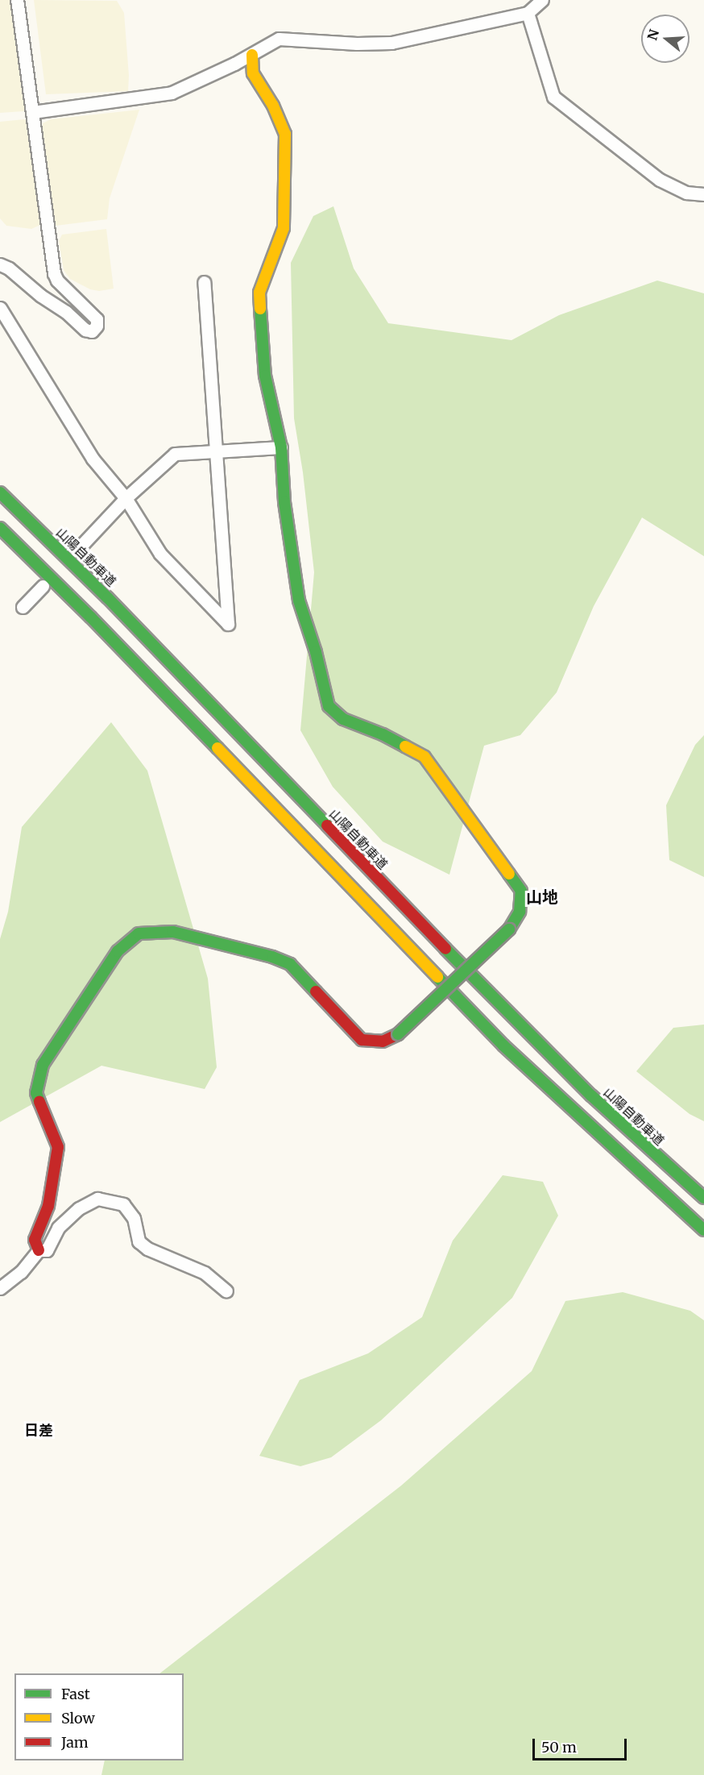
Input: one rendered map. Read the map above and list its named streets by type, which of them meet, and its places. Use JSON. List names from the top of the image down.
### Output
{
  "streets": {
    "main road": ["山陽自動車道"]
  },
  "districts": ["山地", "日差"],
  "legend": ["Fast", "Slow", "Jam"],
  "scale_bar": "50 m",
  "north": "left"
}
